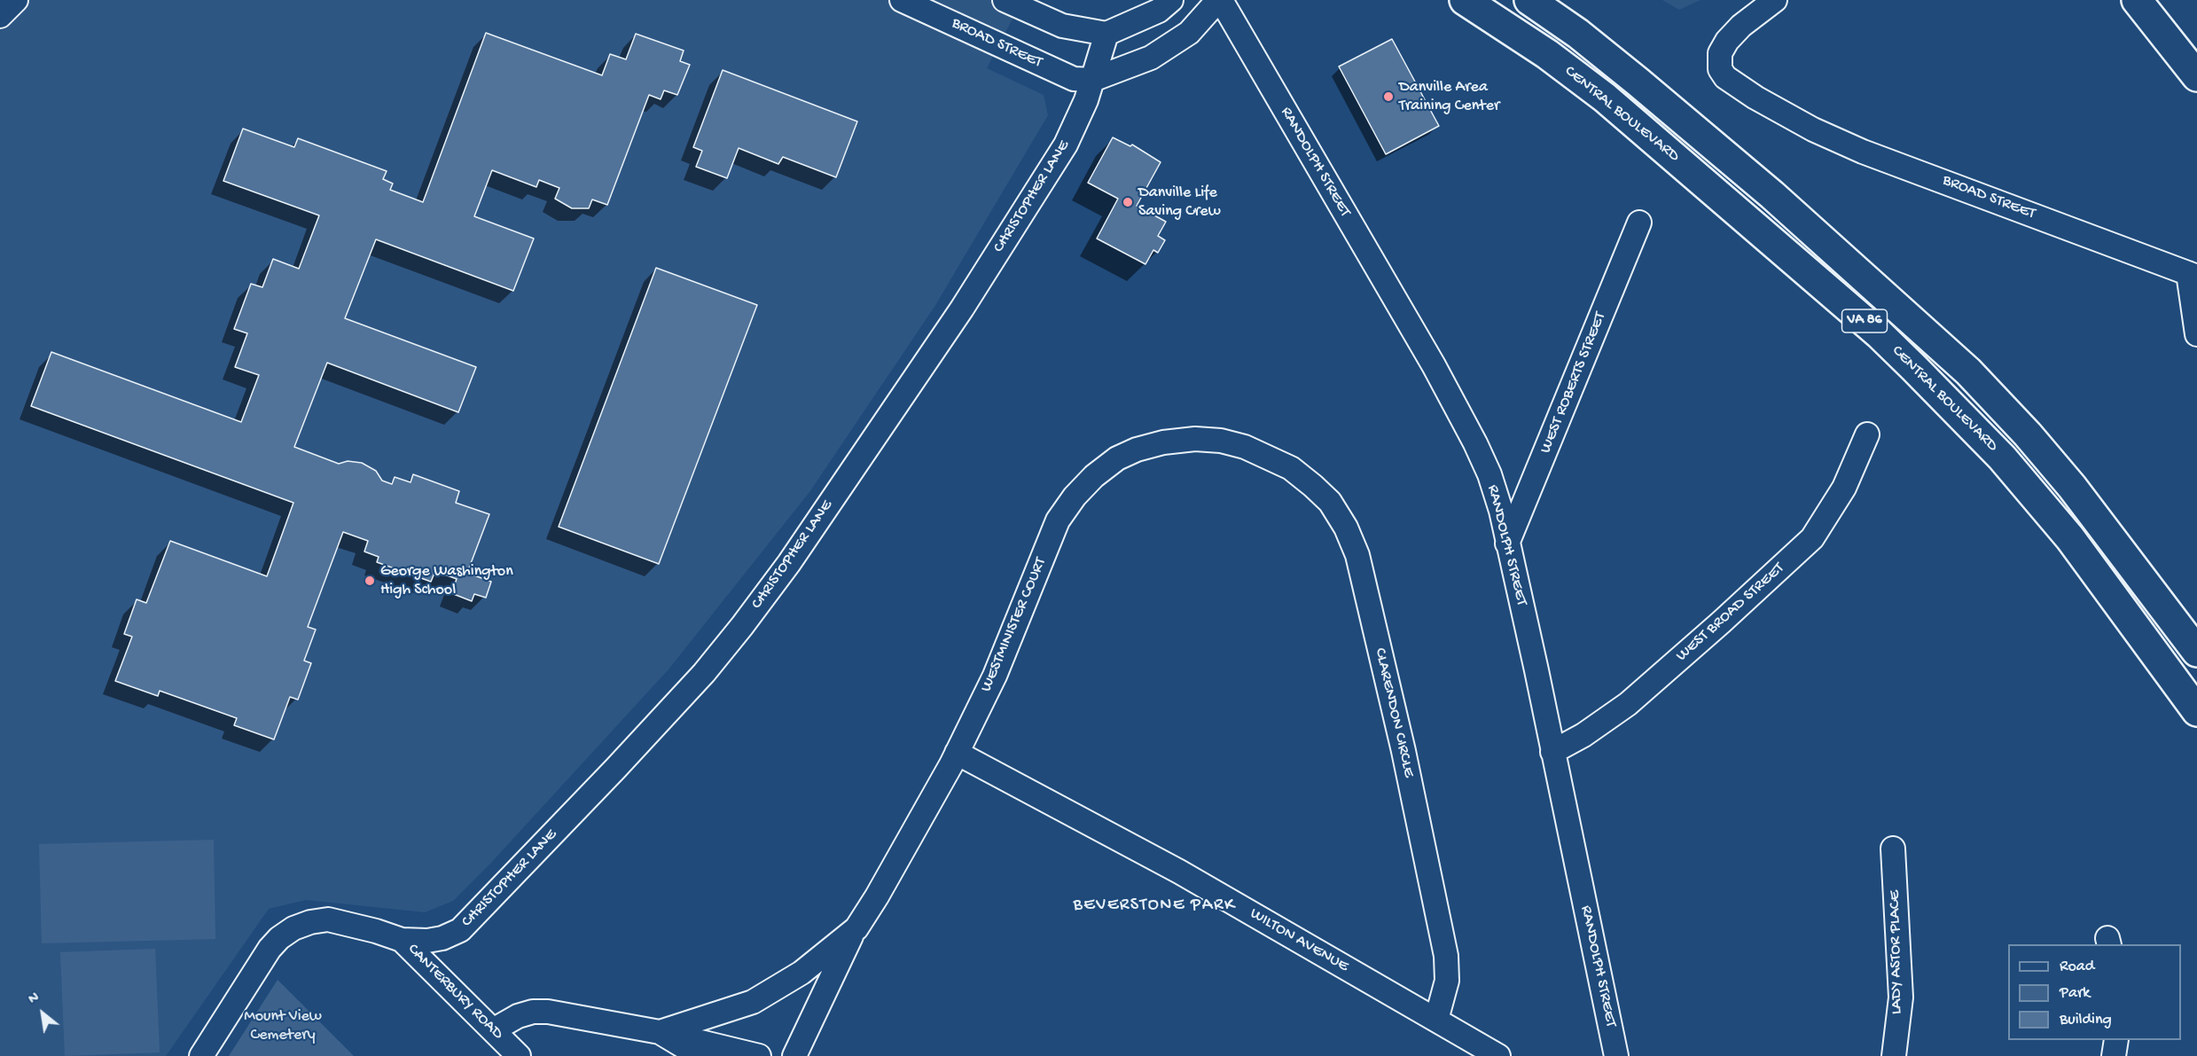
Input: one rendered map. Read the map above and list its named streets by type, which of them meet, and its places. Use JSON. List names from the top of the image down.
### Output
{
  "streets": {
    "main road": ["CENTRAL BOULEVARD", "VA 86"],
    "street": [
      "BROAD STREET",
      "RANDOLPH STREET",
      "CHRISTOPHER LANE",
      "WEST ROBERTS STREET",
      "WEST BROAD STREET",
      "WESTMINISTER COURT",
      "CLARENDON CIRCLE",
      "WILTON AVENUE",
      "LADY ASTOR PLACE",
      "CANTERBURY ROAD"
    ]
  },
  "crossings": [
    ["BROAD STREET", "CHRISTOPHER LANE"],
    ["RANDOLPH STREET", "WEST ROBERTS STREET"],
    ["RANDOLPH STREET", "WEST BROAD STREET"],
    ["CHRISTOPHER LANE", "CANTERBURY ROAD"],
    ["WESTMINISTER COURT", "CLARENDON CIRCLE"],
    ["WESTMINISTER COURT", "WILTON AVENUE"],
    ["CLARENDON CIRCLE", "WILTON AVENUE"]
  ],
  "districts": ["BEVERSTONE PARK"],
  "parks": ["Mount View Cemetery"],
  "places": ["Danville Area Training Center", "Danville Life Saving Crew", "George Washington High School"],
  "legend": ["Road", "Park", "Building"],
  "north": "top left"
}
